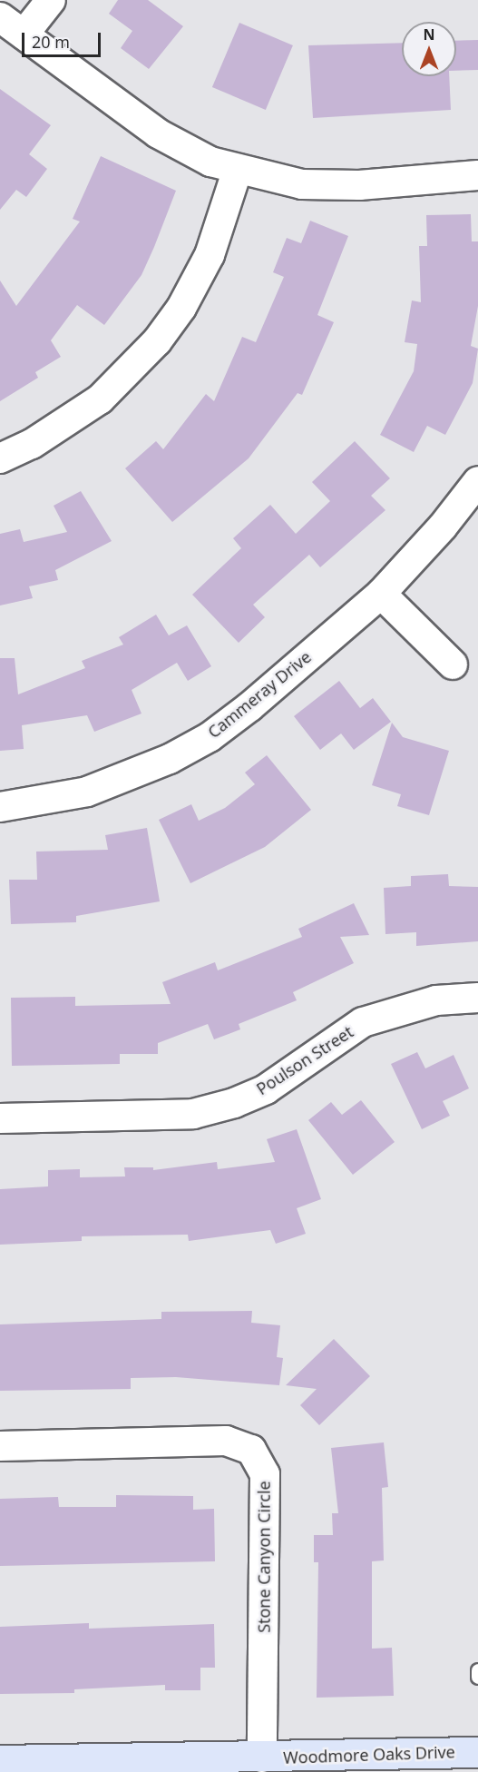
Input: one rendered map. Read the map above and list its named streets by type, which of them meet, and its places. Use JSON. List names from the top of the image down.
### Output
{
  "streets": {
    "street": [
      "Cammeray Drive",
      "Poulson Street",
      "Stone Canyon Circle",
      "Woodmore Oaks Drive"
    ]
  },
  "crossings": [
    ["Stone Canyon Circle", "Woodmore Oaks Drive"]
  ],
  "scale_bar": "20 m",
  "north": "top"
}
